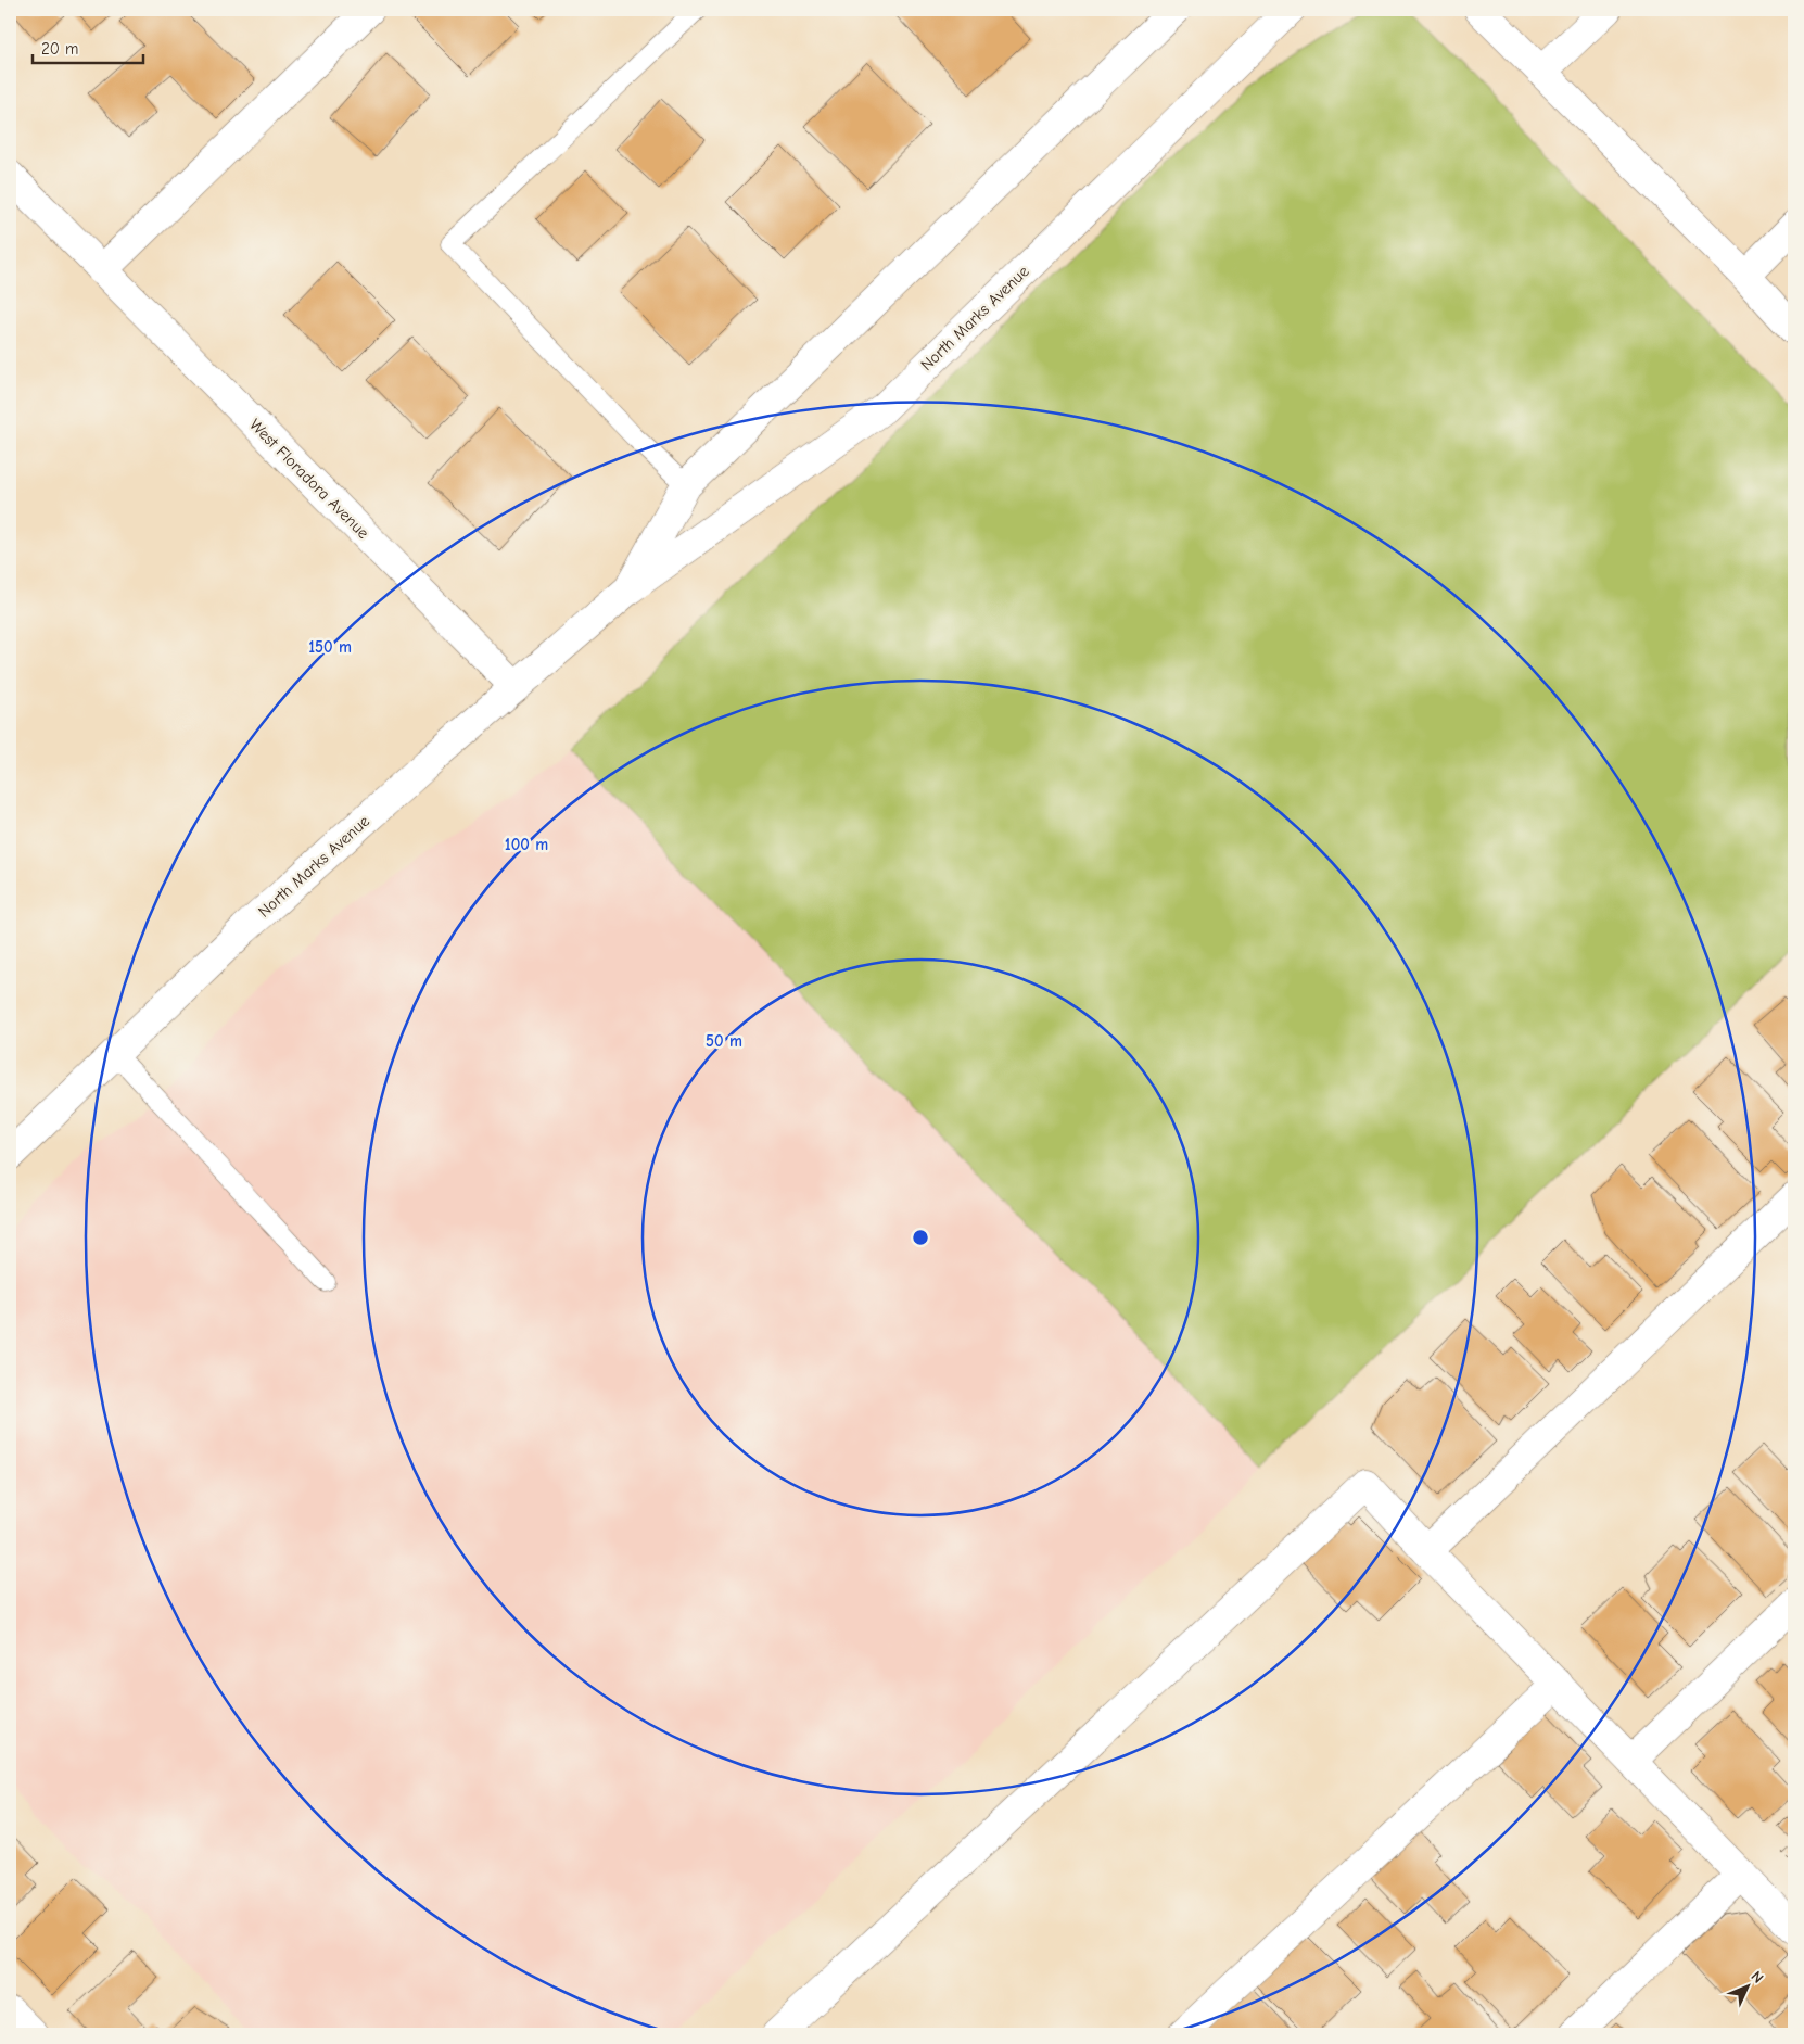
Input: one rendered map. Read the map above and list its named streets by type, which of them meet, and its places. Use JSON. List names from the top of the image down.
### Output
{
  "streets": {
    "street": ["North Marks Avenue", "West Floradora Avenue"]
  },
  "crossings": [
    ["North Marks Avenue", "West Floradora Avenue"]
  ],
  "scale_bar": "20 m",
  "north": "top right",
  "rings": ["150 m", "100 m", "50 m"]
}
